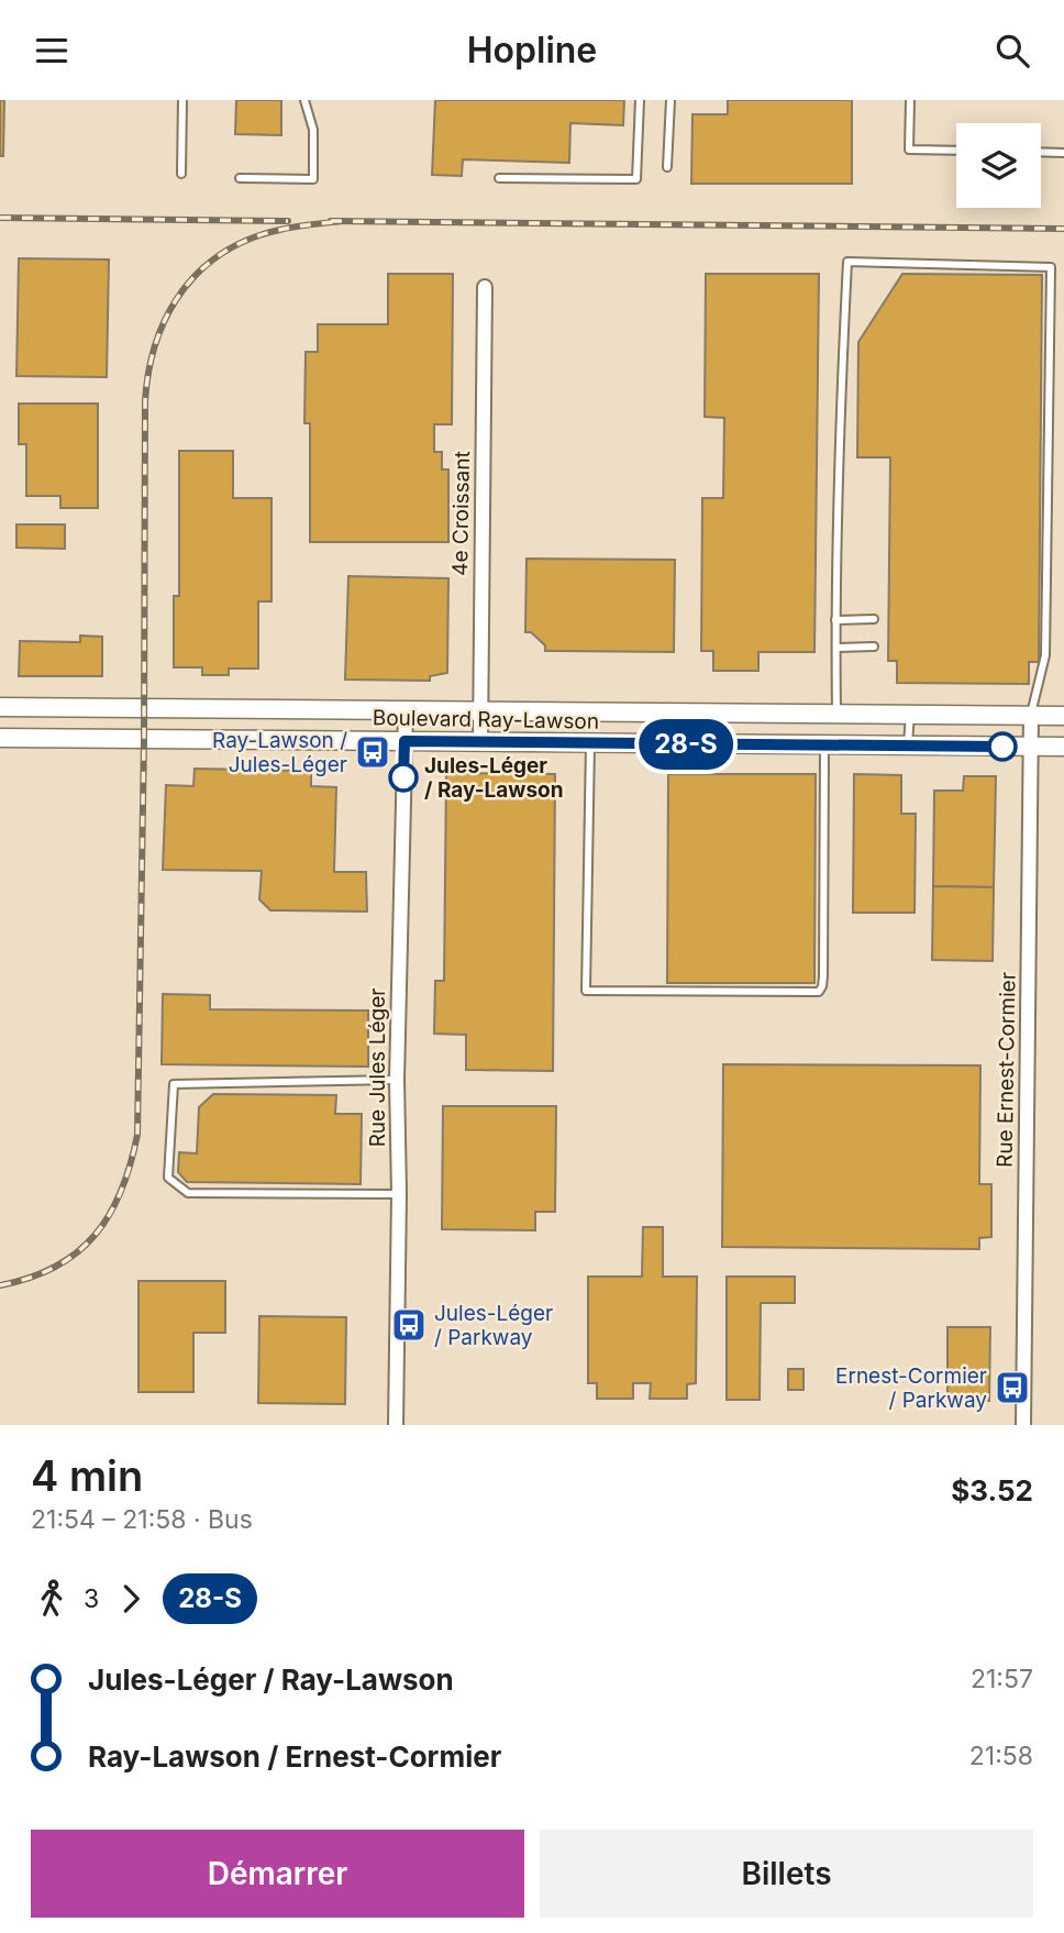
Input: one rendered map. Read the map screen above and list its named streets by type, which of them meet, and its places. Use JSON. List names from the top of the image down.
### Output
{
  "streets": {
    "street": [
      "4e Croissant",
      "Boulevard Ray-Lawson",
      "Rue Jules Léger",
      "Rue Ernest-Cormier"
    ]
  },
  "crossings": [
    ["4e Croissant", "Boulevard Ray-Lawson"],
    ["Boulevard Ray-Lawson", "Rue Jules Léger"],
    ["Boulevard Ray-Lawson", "Rue Ernest-Cormier"]
  ],
  "places": {
    "bus stop": ["Ray-Lawson / Jules-Léger", "Jules-Léger / Parkway", "Ernest-Cormier / Parkway"],
    "other": ["Jules-Léger / Ray-Lawson"]
  },
  "lines": ["bus line 28-S"],
  "page": {
    "header": "Hopline",
    "on_map": "28-S",
    "heading": ["4 min", "21:54 – 21:58 · Bus", "$3.52"],
    "legs": ["3", "28-S"],
    "list": [
      {
        "name": "Jules-Léger / Ray-Lawson",
        "value": "21:57"
      },
      {
        "name": "Ray-Lawson / Ernest-Cormier",
        "value": "21:58"
      }
    ],
    "buttons": ["Démarrer", "Billets"]
  }
}
